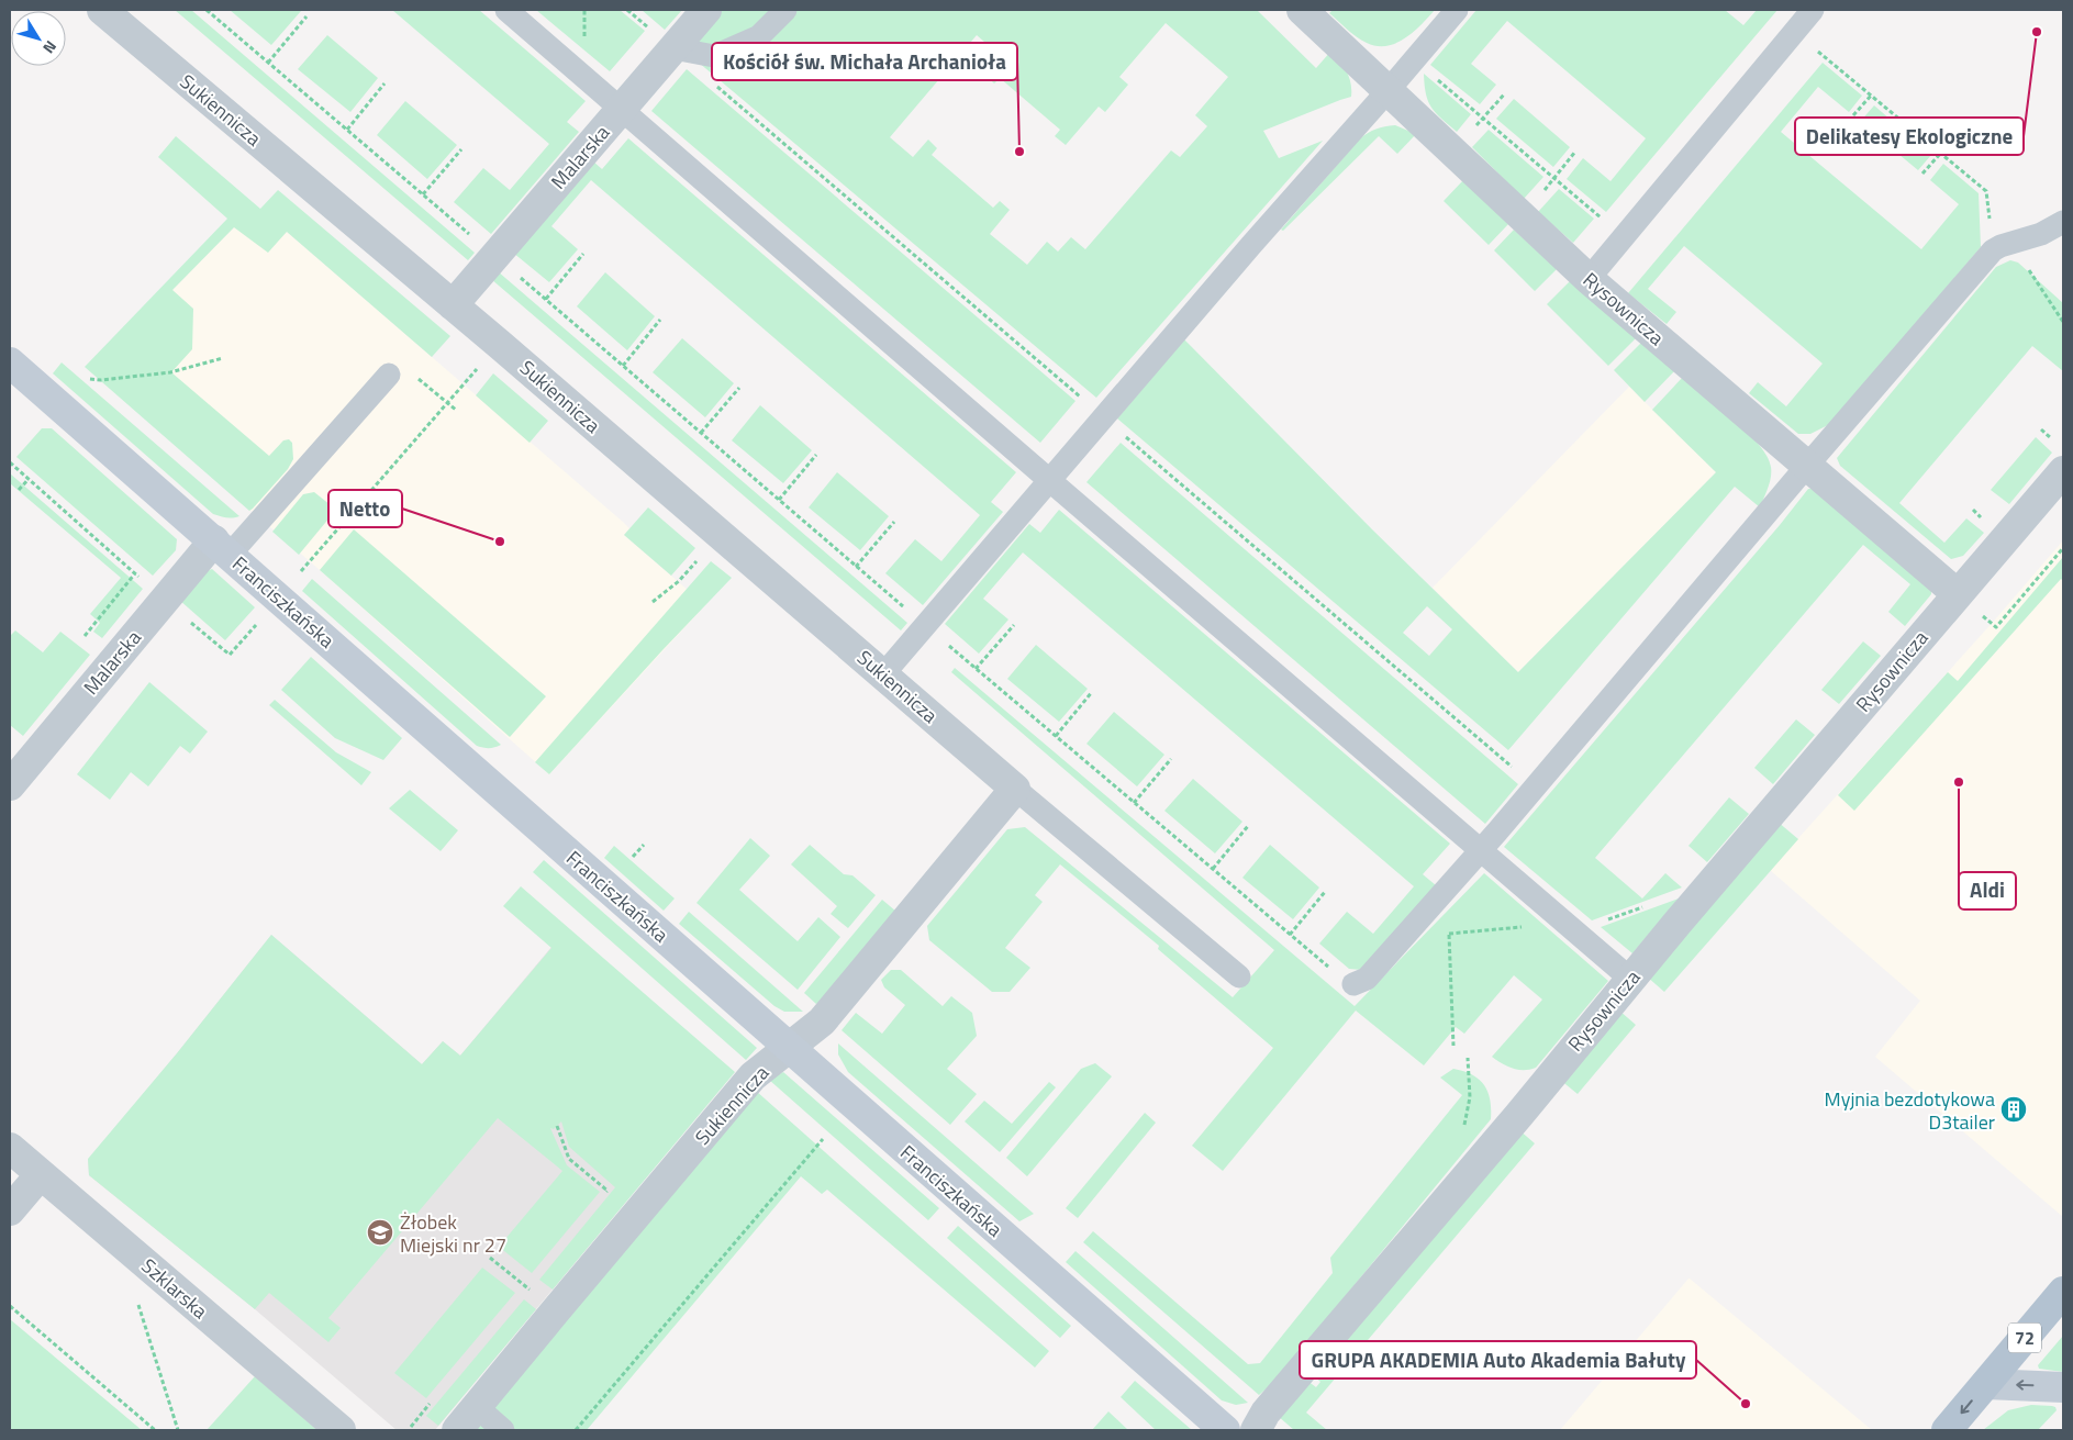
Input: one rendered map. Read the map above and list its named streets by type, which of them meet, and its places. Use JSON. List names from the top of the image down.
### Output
{
  "streets": {
    "main road": ["72"],
    "street": [
      "Sukiennicza",
      "Malarska",
      "Rysownicza",
      "Franciszkańska",
      "Szklarska"
    ]
  },
  "crossings": [
    ["Sukiennicza", "Malarska"],
    ["Sukiennicza", "Franciszkańska"],
    ["Malarska", "Franciszkańska"]
  ],
  "places": {
    "other": [
      "Delikatesy Ekologiczne",
      "Kościół św. Michała Archanioła",
      "Netto",
      "Aldi",
      "GRUPA AKADEMIA Auto Akademia Bałuty"
    ],
    "building": ["Myjnia bezdotykowa D3tailer"],
    "school or university": ["Żłobek Miejski nr 27"]
  },
  "north": "bottom right"
}
